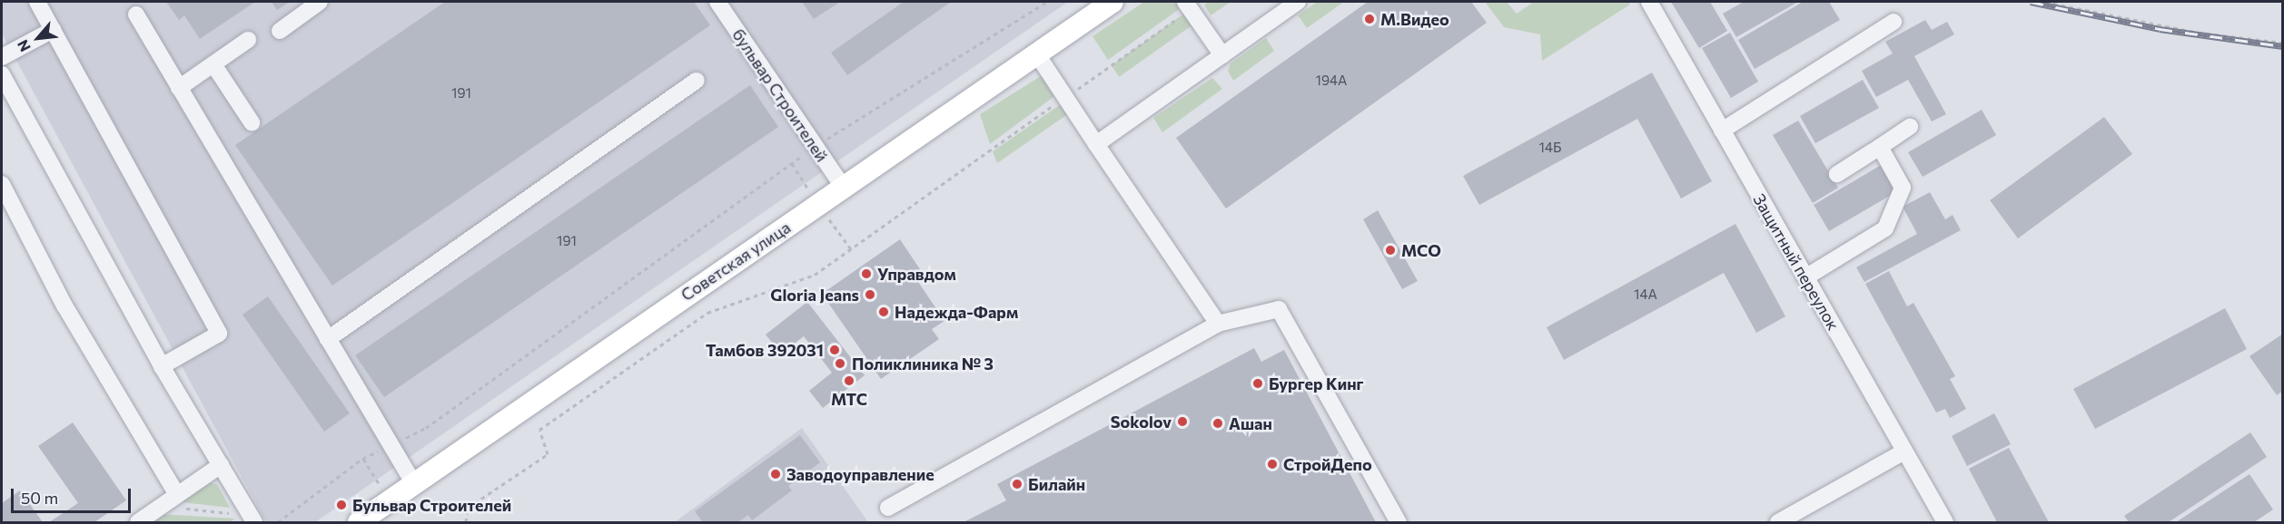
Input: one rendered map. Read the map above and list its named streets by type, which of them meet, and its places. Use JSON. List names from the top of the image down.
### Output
{
  "streets": {
    "main road": ["Советская улица"],
    "street": ["бульвар Строителей", "Защитный переулок"]
  },
  "crossings": [
    ["бульвар Строителей", "Советская улица"]
  ],
  "places": [
    "М.Видео",
    "МСО",
    "Управдом",
    "Gloria Jeans",
    "Надежда-Фарм",
    "Тамбов 392031",
    "Поликлиника № 3",
    "МТС",
    "Бургер Кинг",
    "Sokolov",
    "Ашан",
    "СтройДепо",
    "Заводоуправление",
    "Билайн",
    "Бульвар Строителей"
  ],
  "house_numbers": [
    "194А",
    "191",
    "14Б",
    "191",
    "14А"
  ],
  "scale_bar": "50 m",
  "north": "bottom left"
}
